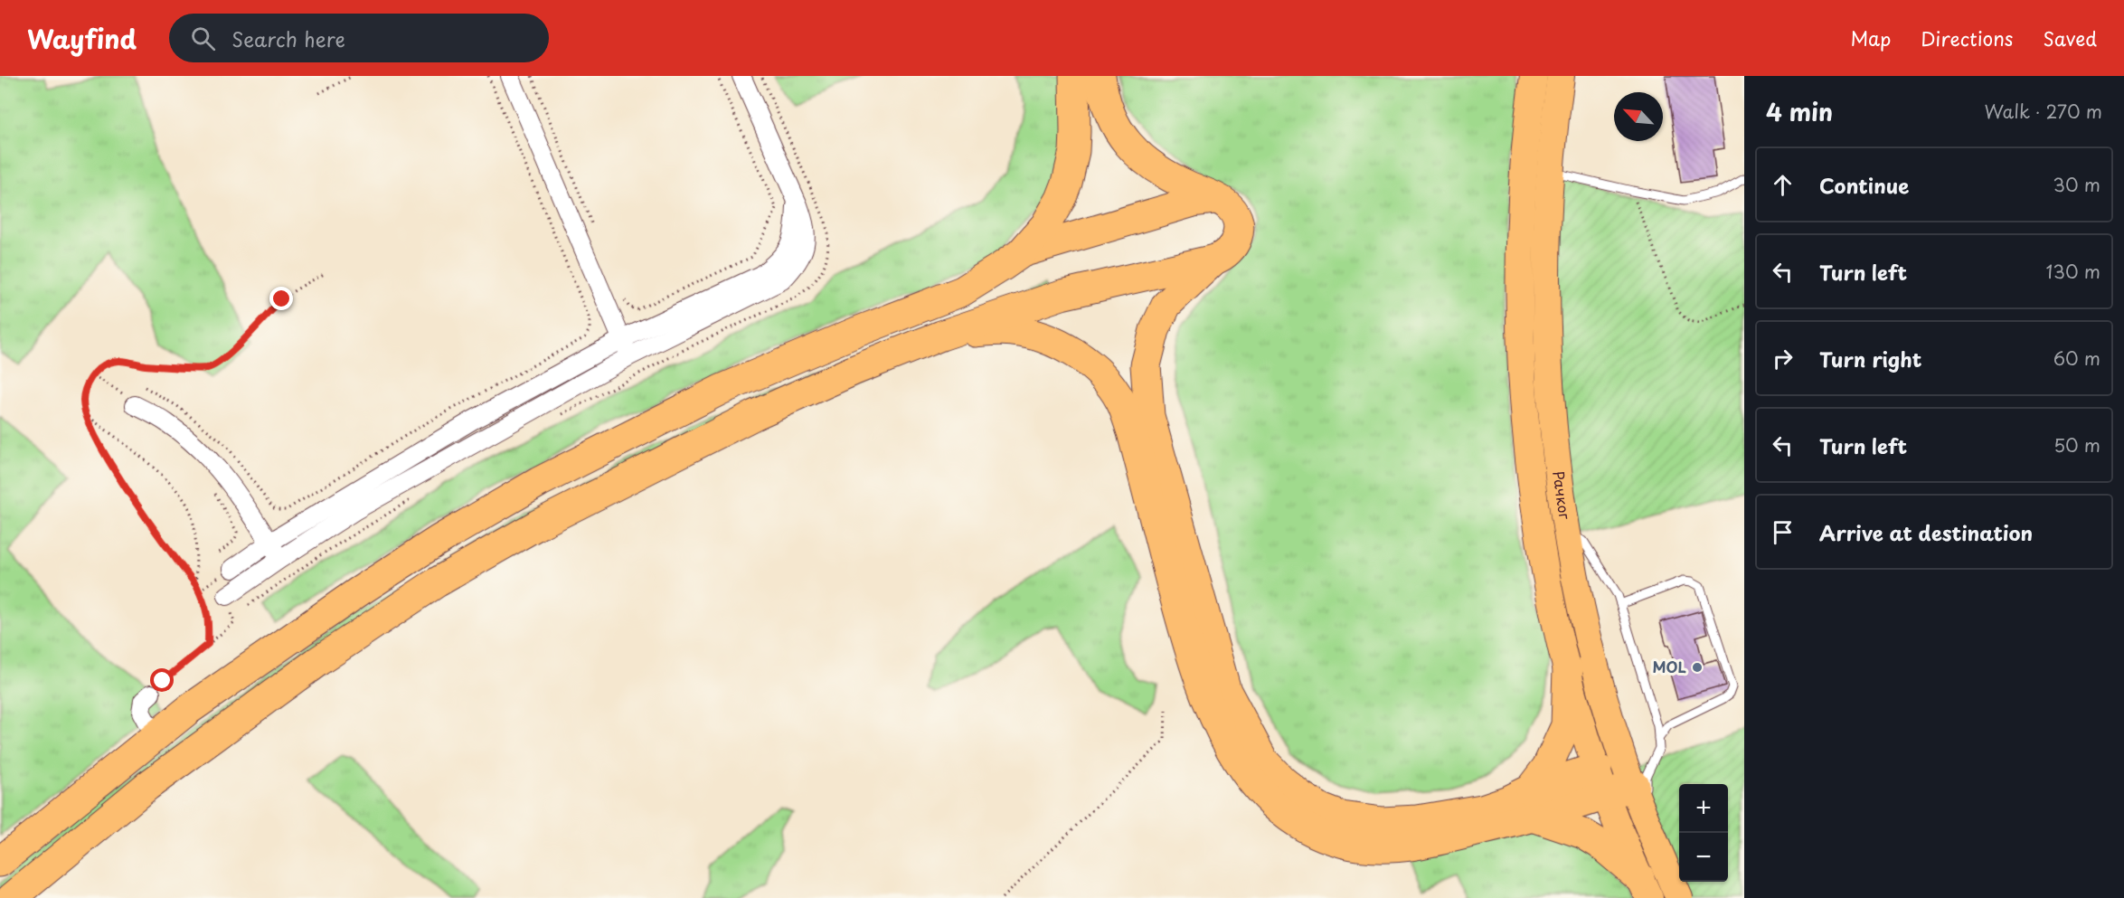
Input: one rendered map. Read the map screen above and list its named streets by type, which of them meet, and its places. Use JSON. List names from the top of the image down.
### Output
{
  "streets": {
    "main road": ["Рачког"]
  },
  "places": ["MOL"],
  "north": "top left",
  "page": {
    "header": "Wayfind",
    "search": "Search here",
    "nav": ["Map", "Directions", "Saved"],
    "heading": ["4 min", "Walk · 270 m"],
    "list": [
      ["Continue", "30 m"],
      ["Turn left", "130 m"],
      ["Turn right", "60 m"],
      ["Turn left", "50 m"],
      "Arrive at destination"
    ],
    "map_buttons": ["+", "−"]
  }
}
